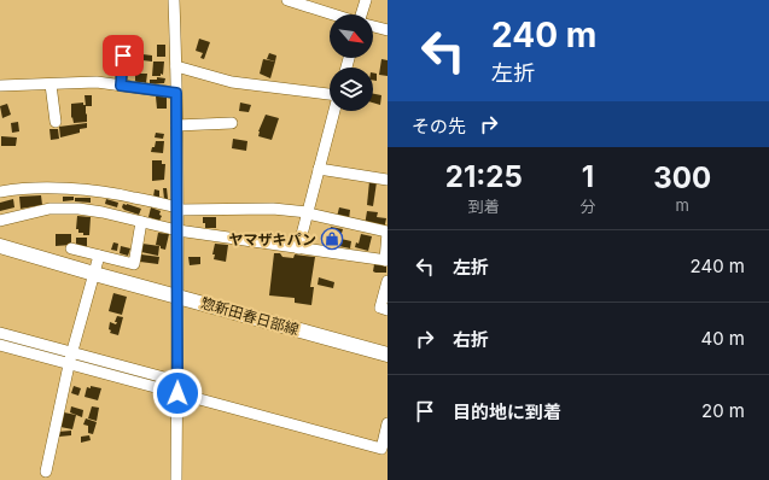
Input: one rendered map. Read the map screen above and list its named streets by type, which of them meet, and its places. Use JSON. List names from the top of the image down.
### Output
{
  "streets": {
    "main road": ["惣新田春日部線"]
  },
  "places": {
    "shop": ["ヤマザキパン"]
  },
  "north": "bottom right",
  "page": {
    "turn": ["240 m", "左折"],
    "then": "その先",
    "eta": [
      "21:25",
      "到着",
      "1",
      "分",
      "300",
      "m"
    ],
    "list": [
      {
        "name": "左折",
        "value": "240 m"
      },
      {
        "name": "右折",
        "value": "40 m"
      },
      {
        "name": "目的地に到着",
        "value": "20 m"
      }
    ]
  }
}
